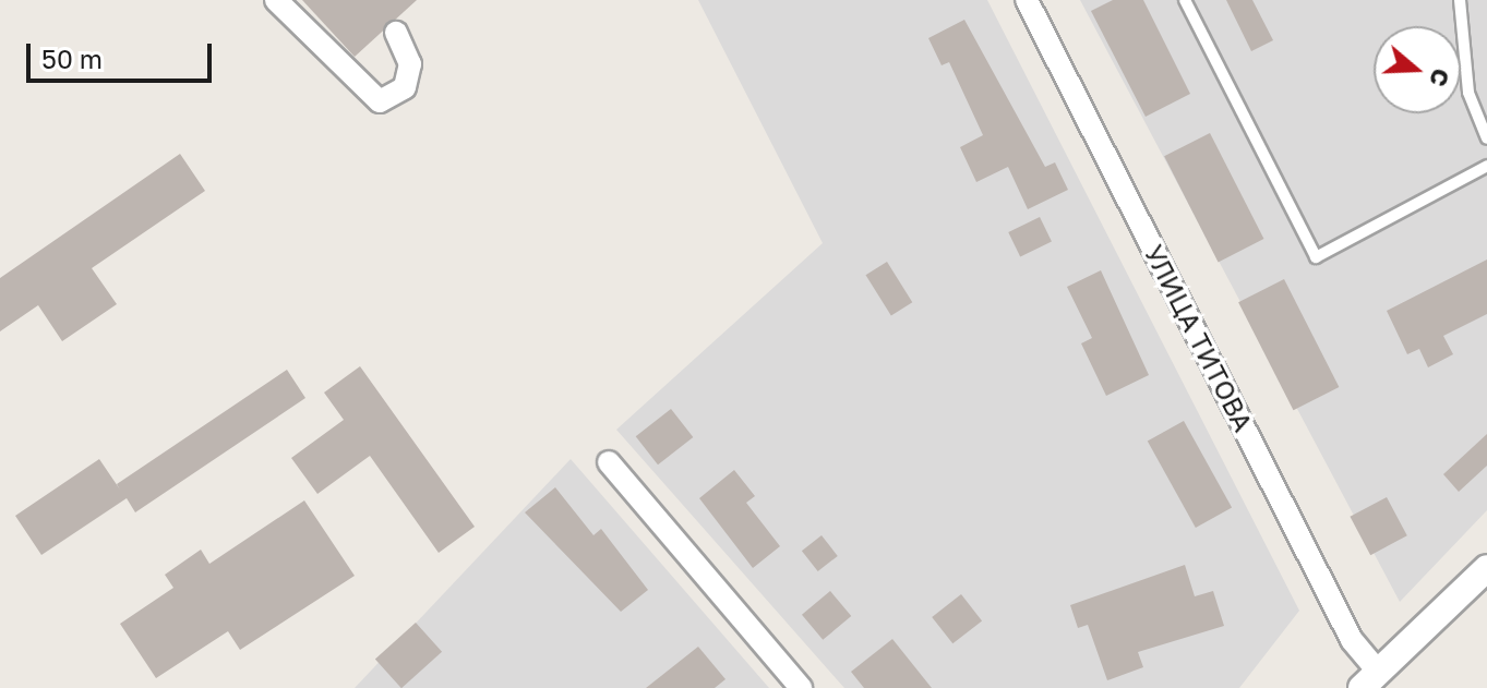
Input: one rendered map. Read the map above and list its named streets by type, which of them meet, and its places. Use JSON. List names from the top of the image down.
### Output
{
  "streets": {
    "street": ["УЛИЦА ТИТОВА"]
  },
  "scale_bar": "50 m",
  "north": "right"
}
